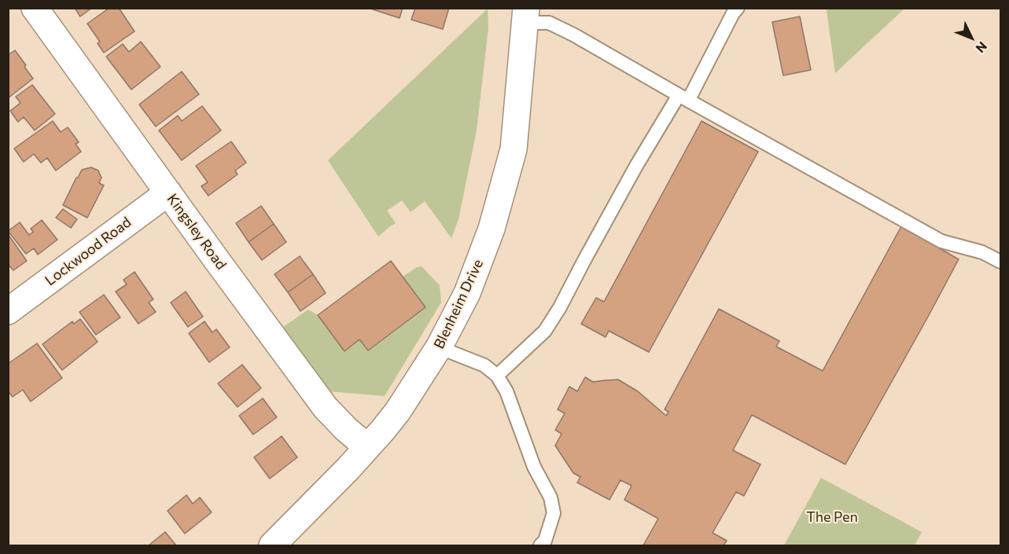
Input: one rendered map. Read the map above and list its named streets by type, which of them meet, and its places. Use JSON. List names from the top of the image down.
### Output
{
  "streets": {
    "street": ["Kingsley Road", "Lockwood Road", "Blenheim Drive"]
  },
  "crossings": [
    ["Kingsley Road", "Lockwood Road"],
    ["Kingsley Road", "Blenheim Drive"]
  ],
  "parks": ["The Pen"],
  "north": "bottom right"
}
